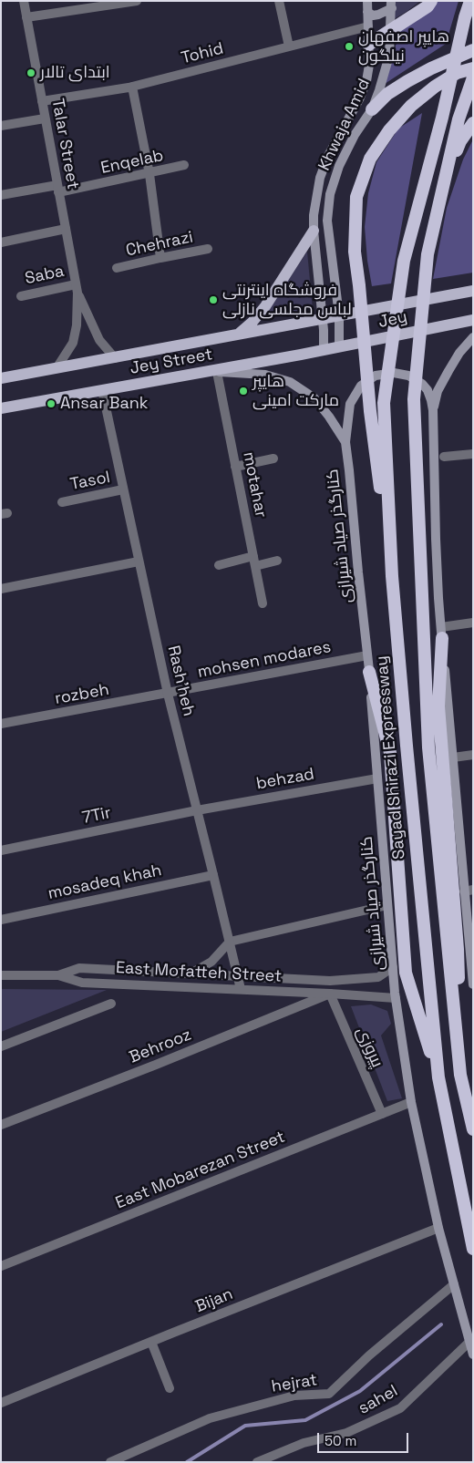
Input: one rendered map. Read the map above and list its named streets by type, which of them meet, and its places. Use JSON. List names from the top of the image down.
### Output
{
  "streets": {
    "highway": ["Sayad Shirazi Expressway"],
    "main road": [
      "Khwaja Amid",
      "Jey",
      "Jey Street",
      "کنارگذر صیاد شیرازی"
    ],
    "street": [
      "Tohid",
      "Talar Street",
      "Enqelab",
      "Chehrazi",
      "Saba",
      "Tasol",
      "motahar",
      "mohsen modares",
      "Rash'heh",
      "rozbeh",
      "behzad",
      "7Tir",
      "mosadeq khah",
      "East Mofatteh Street",
      "Behrooz",
      "پیروزی",
      "East Mobarezan Street",
      "Bijan",
      "hejrat",
      "sahel"
    ]
  },
  "crossings": [
    ["Tohid", "Khwaja Amid"],
    ["Tohid", "Talar Street"],
    ["Khwaja Amid", "Jey"],
    ["Khwaja Amid", "Jey Street"],
    ["Talar Street", "Enqelab"],
    ["Talar Street", "Saba"],
    ["Jey", "Jey Street"],
    ["Jey Street", "motahar"],
    ["Jey Street", "Rash'heh"],
    ["Tasol", "Rash'heh"],
    ["کنارگذر صیاد شیرازی", "mohsen modares"],
    ["کنارگذر صیاد شیرازی", "behzad"],
    ["کنارگذر صیاد شیرازی", "East Mofatteh Street"],
    ["کنارگذر صیاد شیرازی", "East Mobarezan Street"],
    ["کنارگذر صیاد شیرازی", "Bijan"],
    ["کنارگذر صیاد شیرازی", "hejrat"],
    ["کنارگذر صیاد شیرازی", "sahel"],
    ["mohsen modares", "Rash'heh"],
    ["mohsen modares", "rozbeh"],
    ["Rash'heh", "rozbeh"],
    ["Rash'heh", "behzad"],
    ["Rash'heh", "7Tir"],
    ["Rash'heh", "mosadeq khah"],
    ["Rash'heh", "East Mofatteh Street"],
    ["behzad", "7Tir"],
    ["East Mofatteh Street", "Behrooz"],
    ["East Mofatteh Street", "پیروزی"],
    ["Behrooz", "پیروزی"],
    ["پیروزی", "East Mobarezan Street"]
  ],
  "places": [
    "هایپر اصفهان نیلگون",
    "ابتدای تالار",
    "فروشگاه اینترنتی لباس مجلسی نازلی",
    "هایپر مارکت امینی",
    "Ansar Bank"
  ],
  "scale_bar": "50 m"
}
